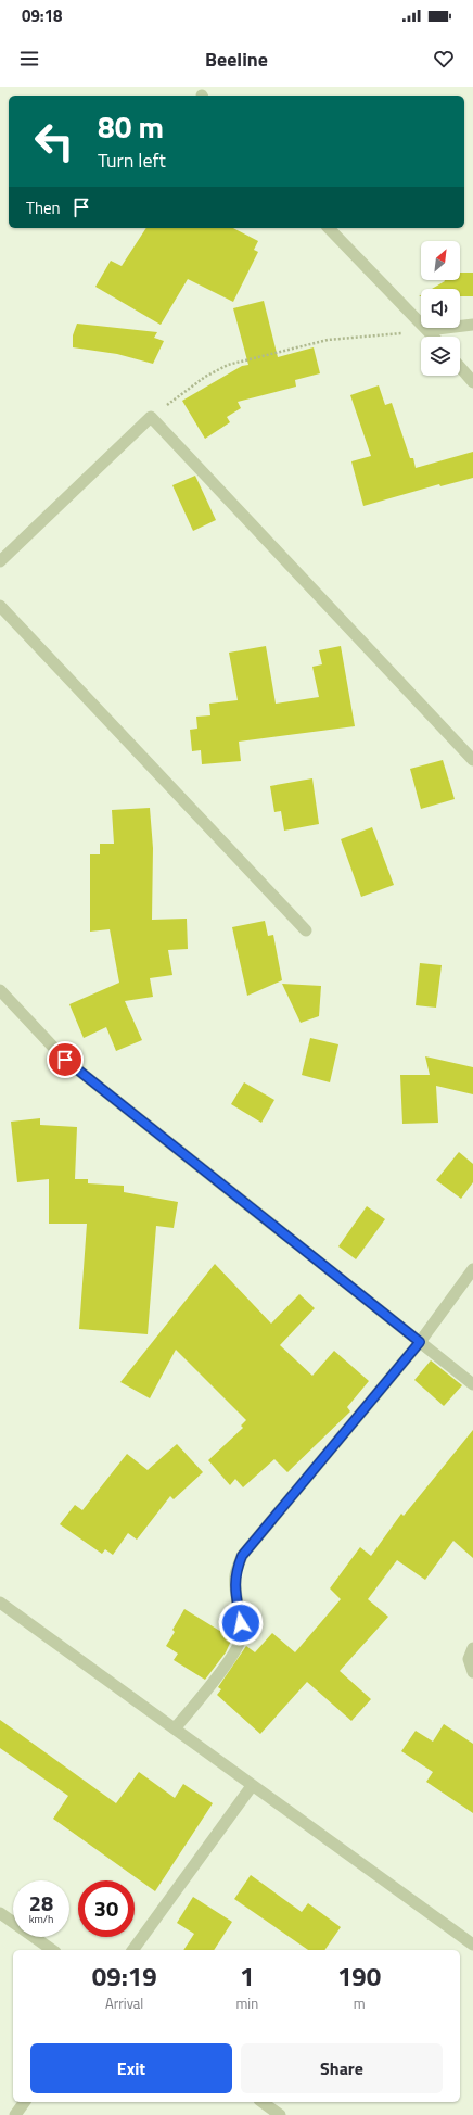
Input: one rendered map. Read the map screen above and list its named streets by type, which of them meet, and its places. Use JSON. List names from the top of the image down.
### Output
{
  "north": "top right",
  "page": {
    "status": "09:18",
    "header": "Beeline",
    "turn": ["80 m", "Turn left"],
    "then": "Then",
    "speed": "28 km/h",
    "limit": "30",
    "eta": [
      "09:19",
      "Arrival",
      "1",
      "min",
      "190",
      "m"
    ],
    "buttons": ["Exit", "Share"]
  }
}
